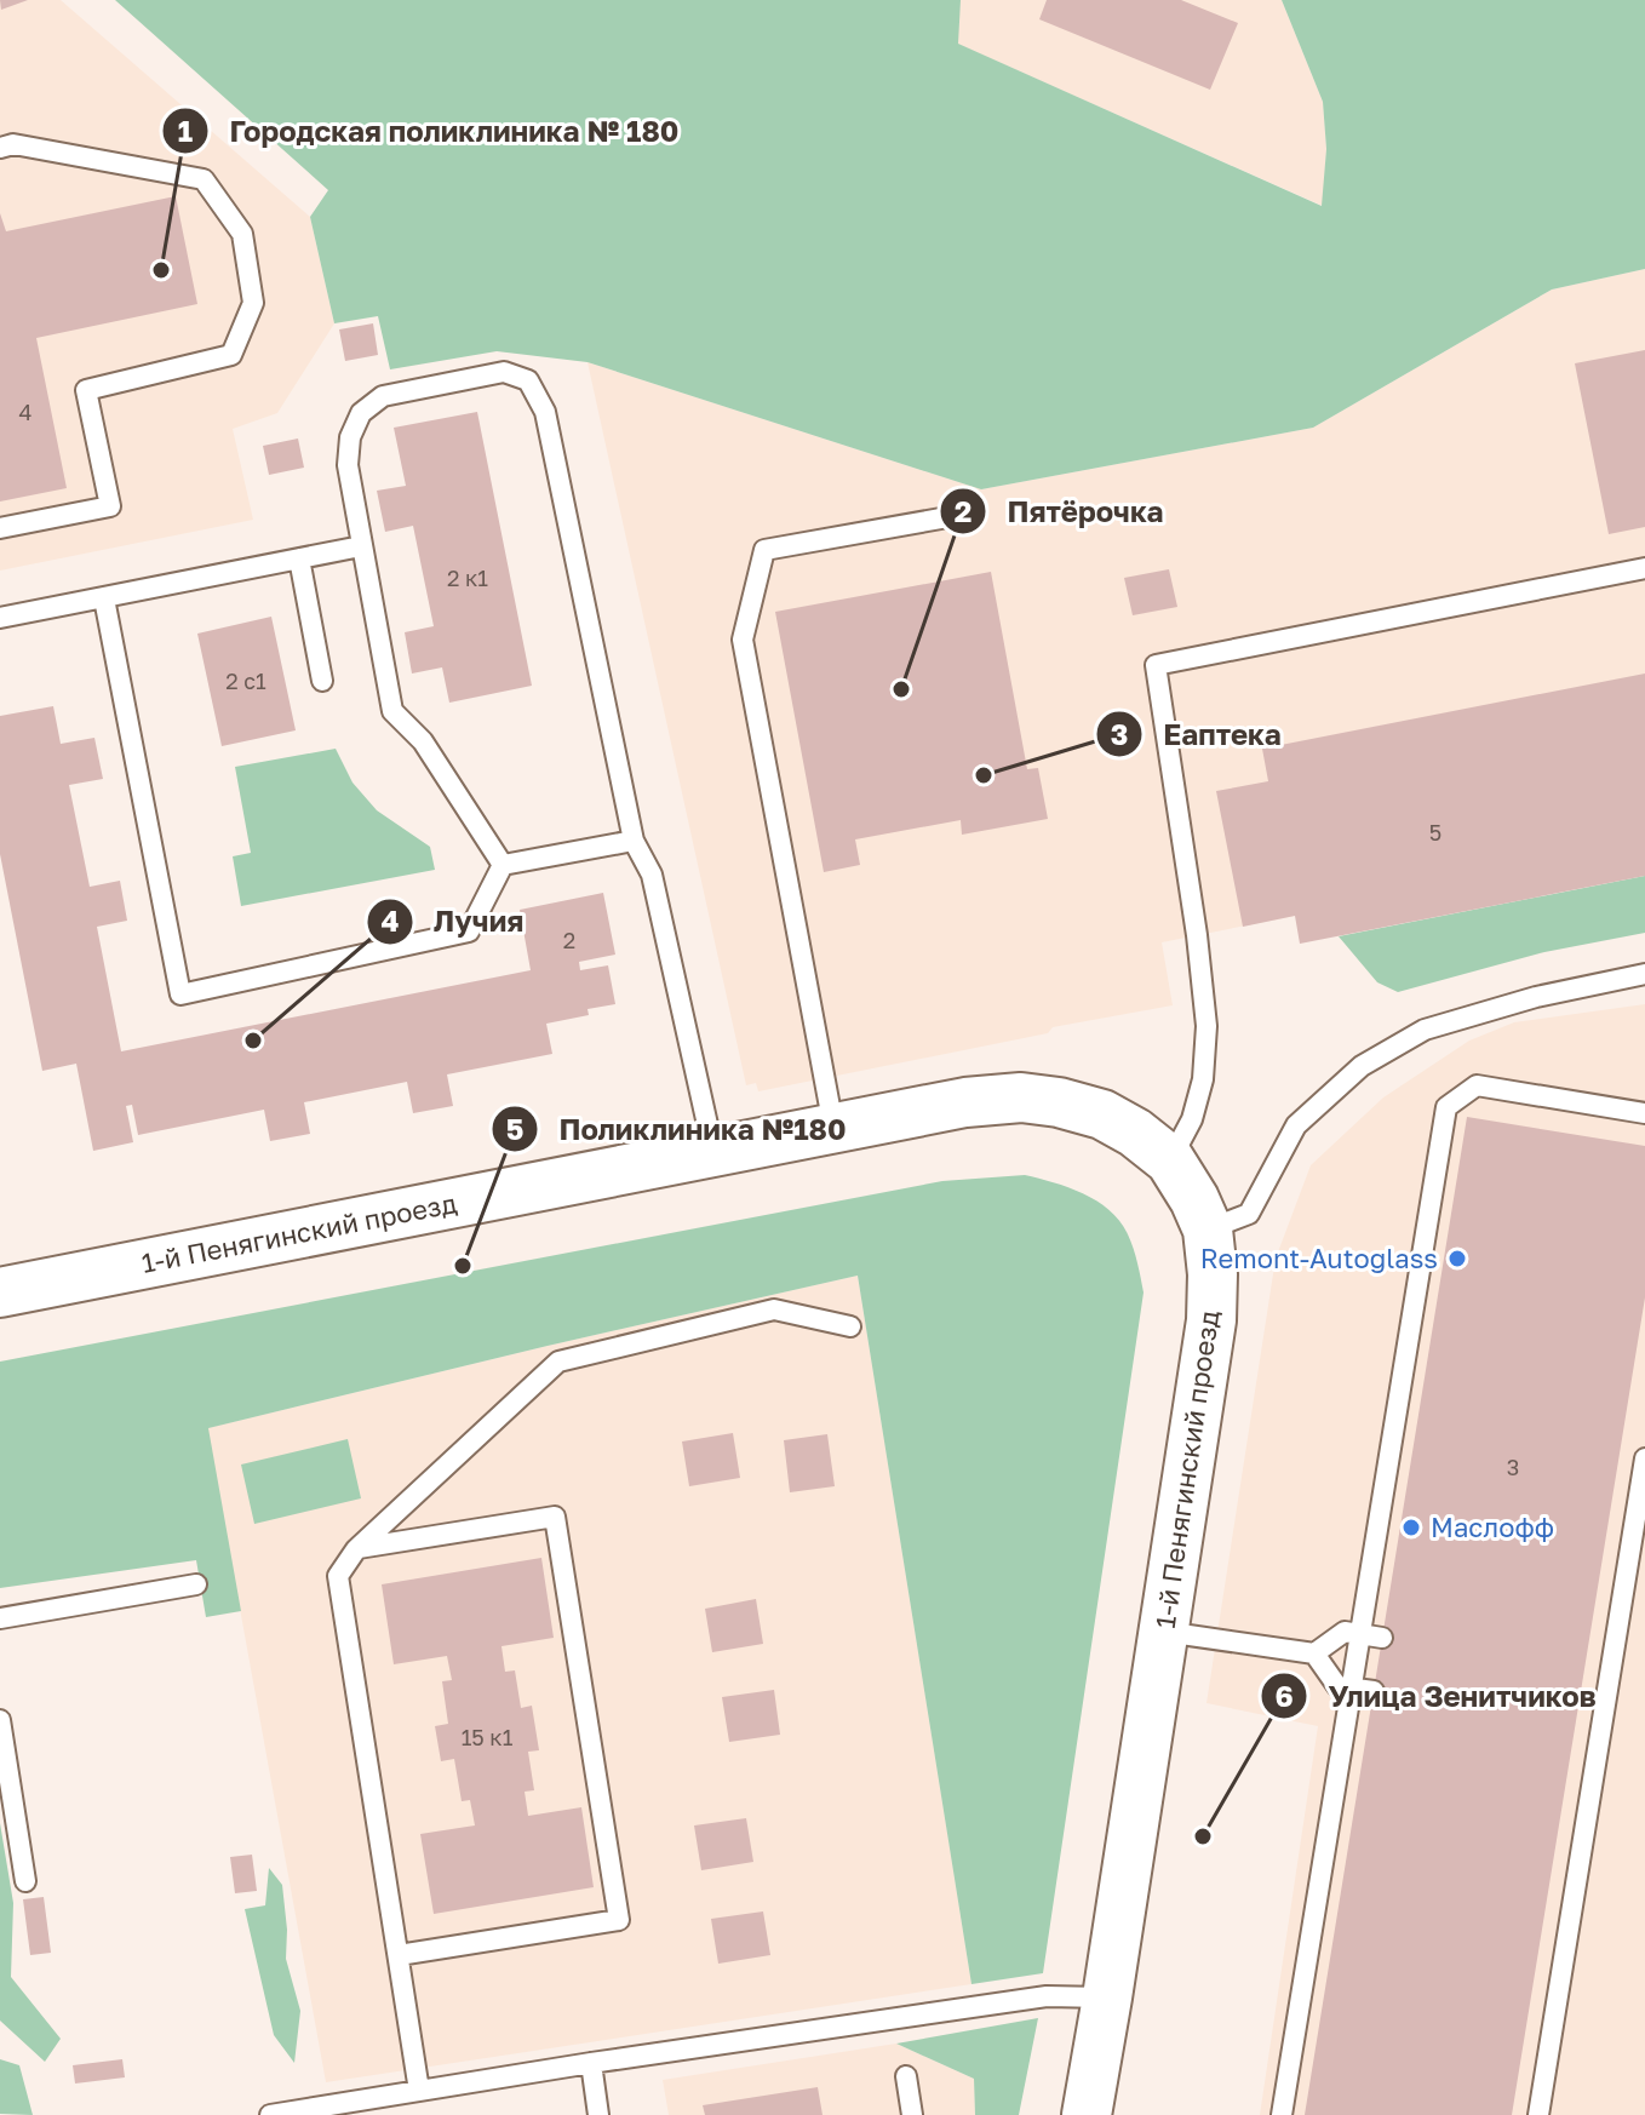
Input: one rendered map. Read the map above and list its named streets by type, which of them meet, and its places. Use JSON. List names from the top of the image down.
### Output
{
  "streets": {
    "street": ["1-й Пенягинский проезд"]
  },
  "places": [
    "Городская поликлиника № 180",
    "Пятёрочка",
    "Еаптека",
    "Лучия",
    "Remont-Autoglass",
    "Поликлиника №180",
    "Маслофф",
    "Улица Зенитчиков"
  ],
  "house_numbers": [
    "4",
    "2 к1",
    "2 с1",
    "5",
    "2",
    "3",
    "15 к1"
  ]
}
